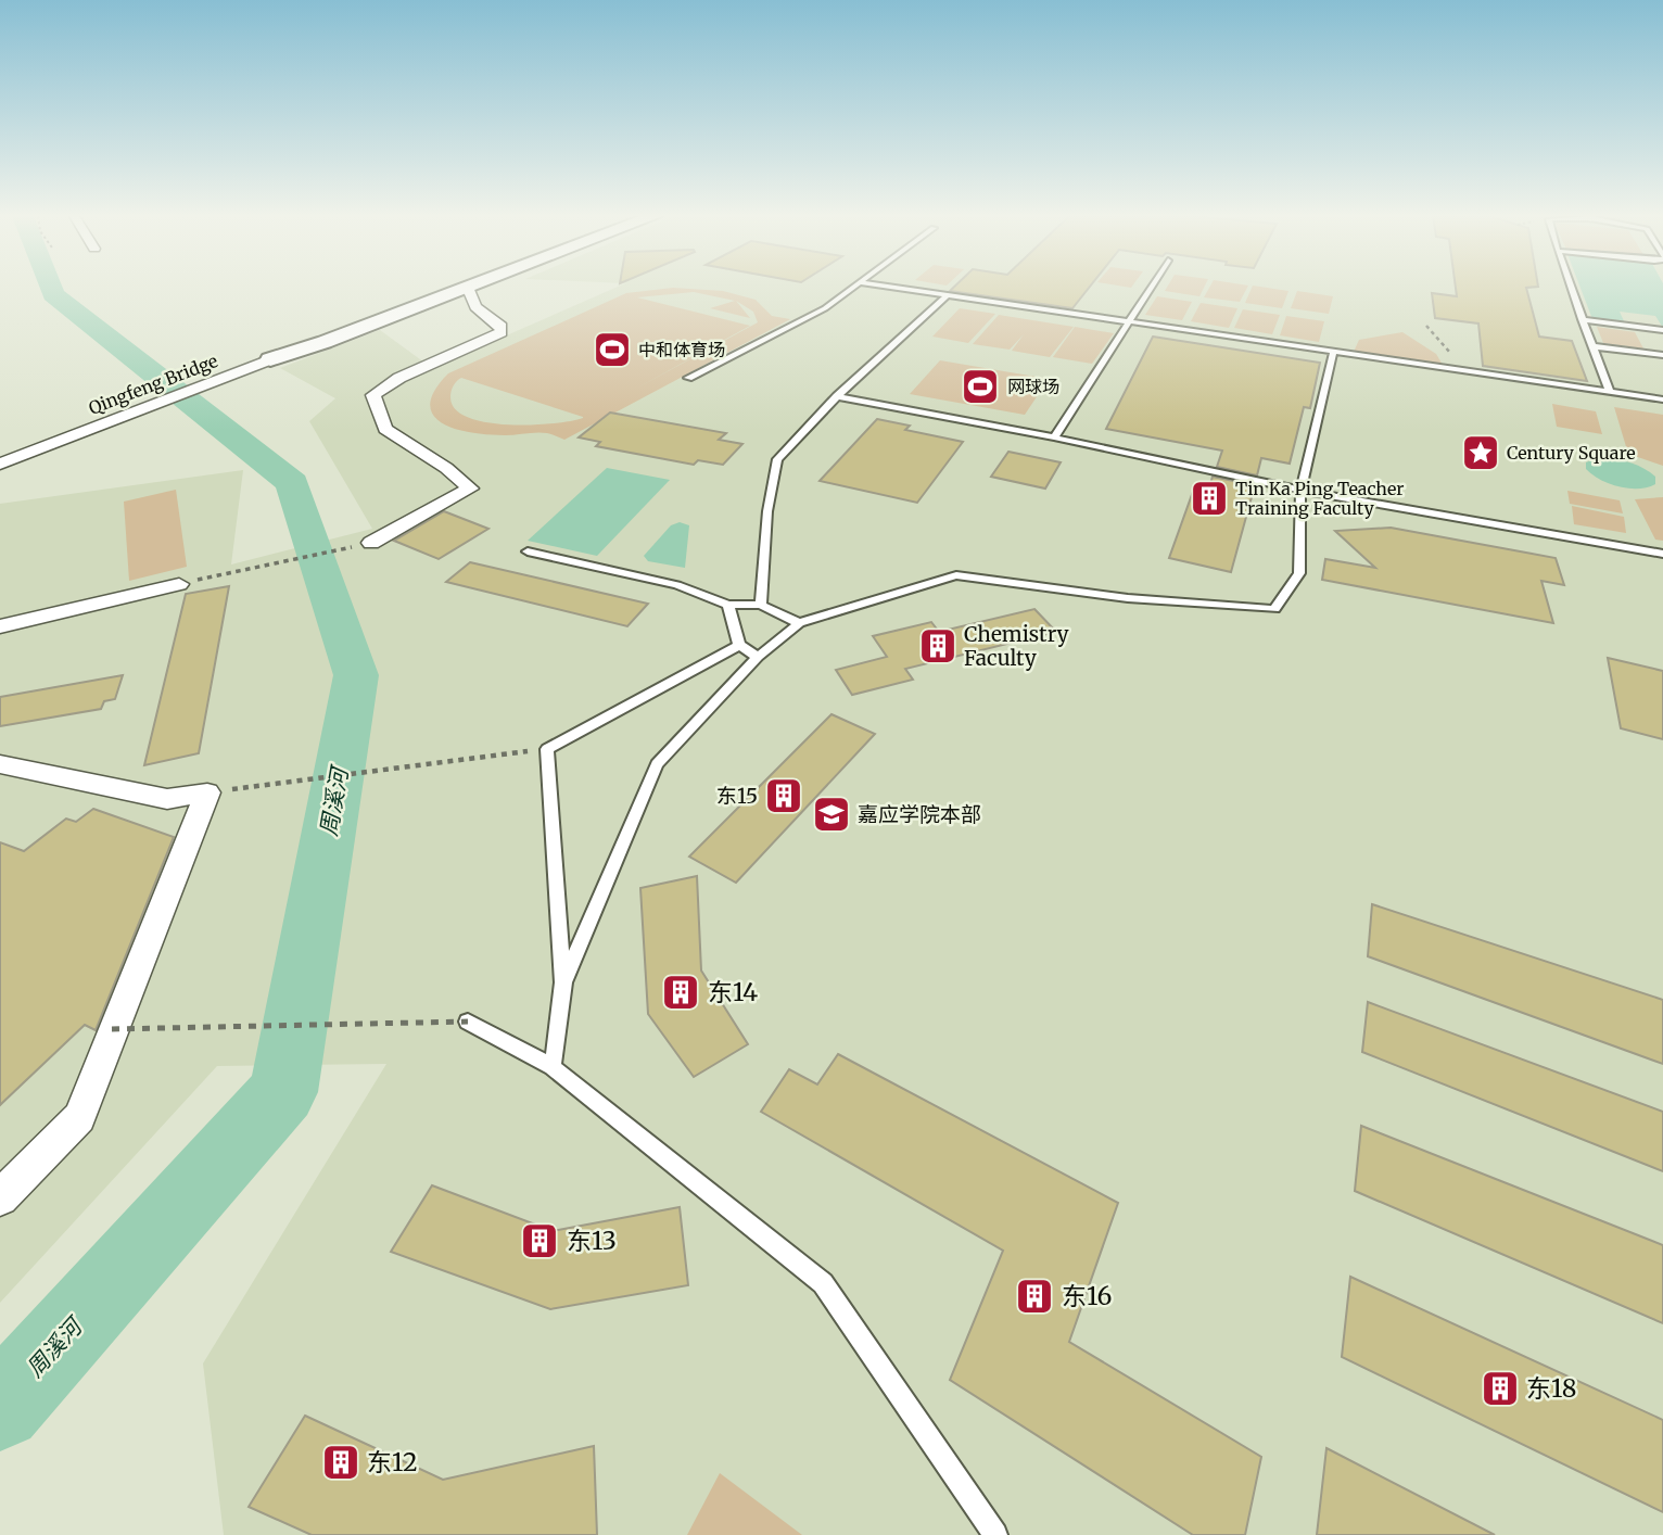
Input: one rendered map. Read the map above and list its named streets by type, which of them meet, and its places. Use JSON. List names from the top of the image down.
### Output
{
  "streets": {
    "street": ["Qingfeng Bridge"]
  },
  "water": ["周溪河"],
  "places": {
    "sports": ["中和体育场", "网球场"],
    "place": ["Century Square"],
    "building": [
      "Tin Ka Ping Teacher Training Faculty",
      "Chemistry Faculty",
      "东15",
      "东14",
      "东13",
      "东16",
      "东18",
      "东12"
    ],
    "school or university": ["嘉应学院本部"]
  }
}
